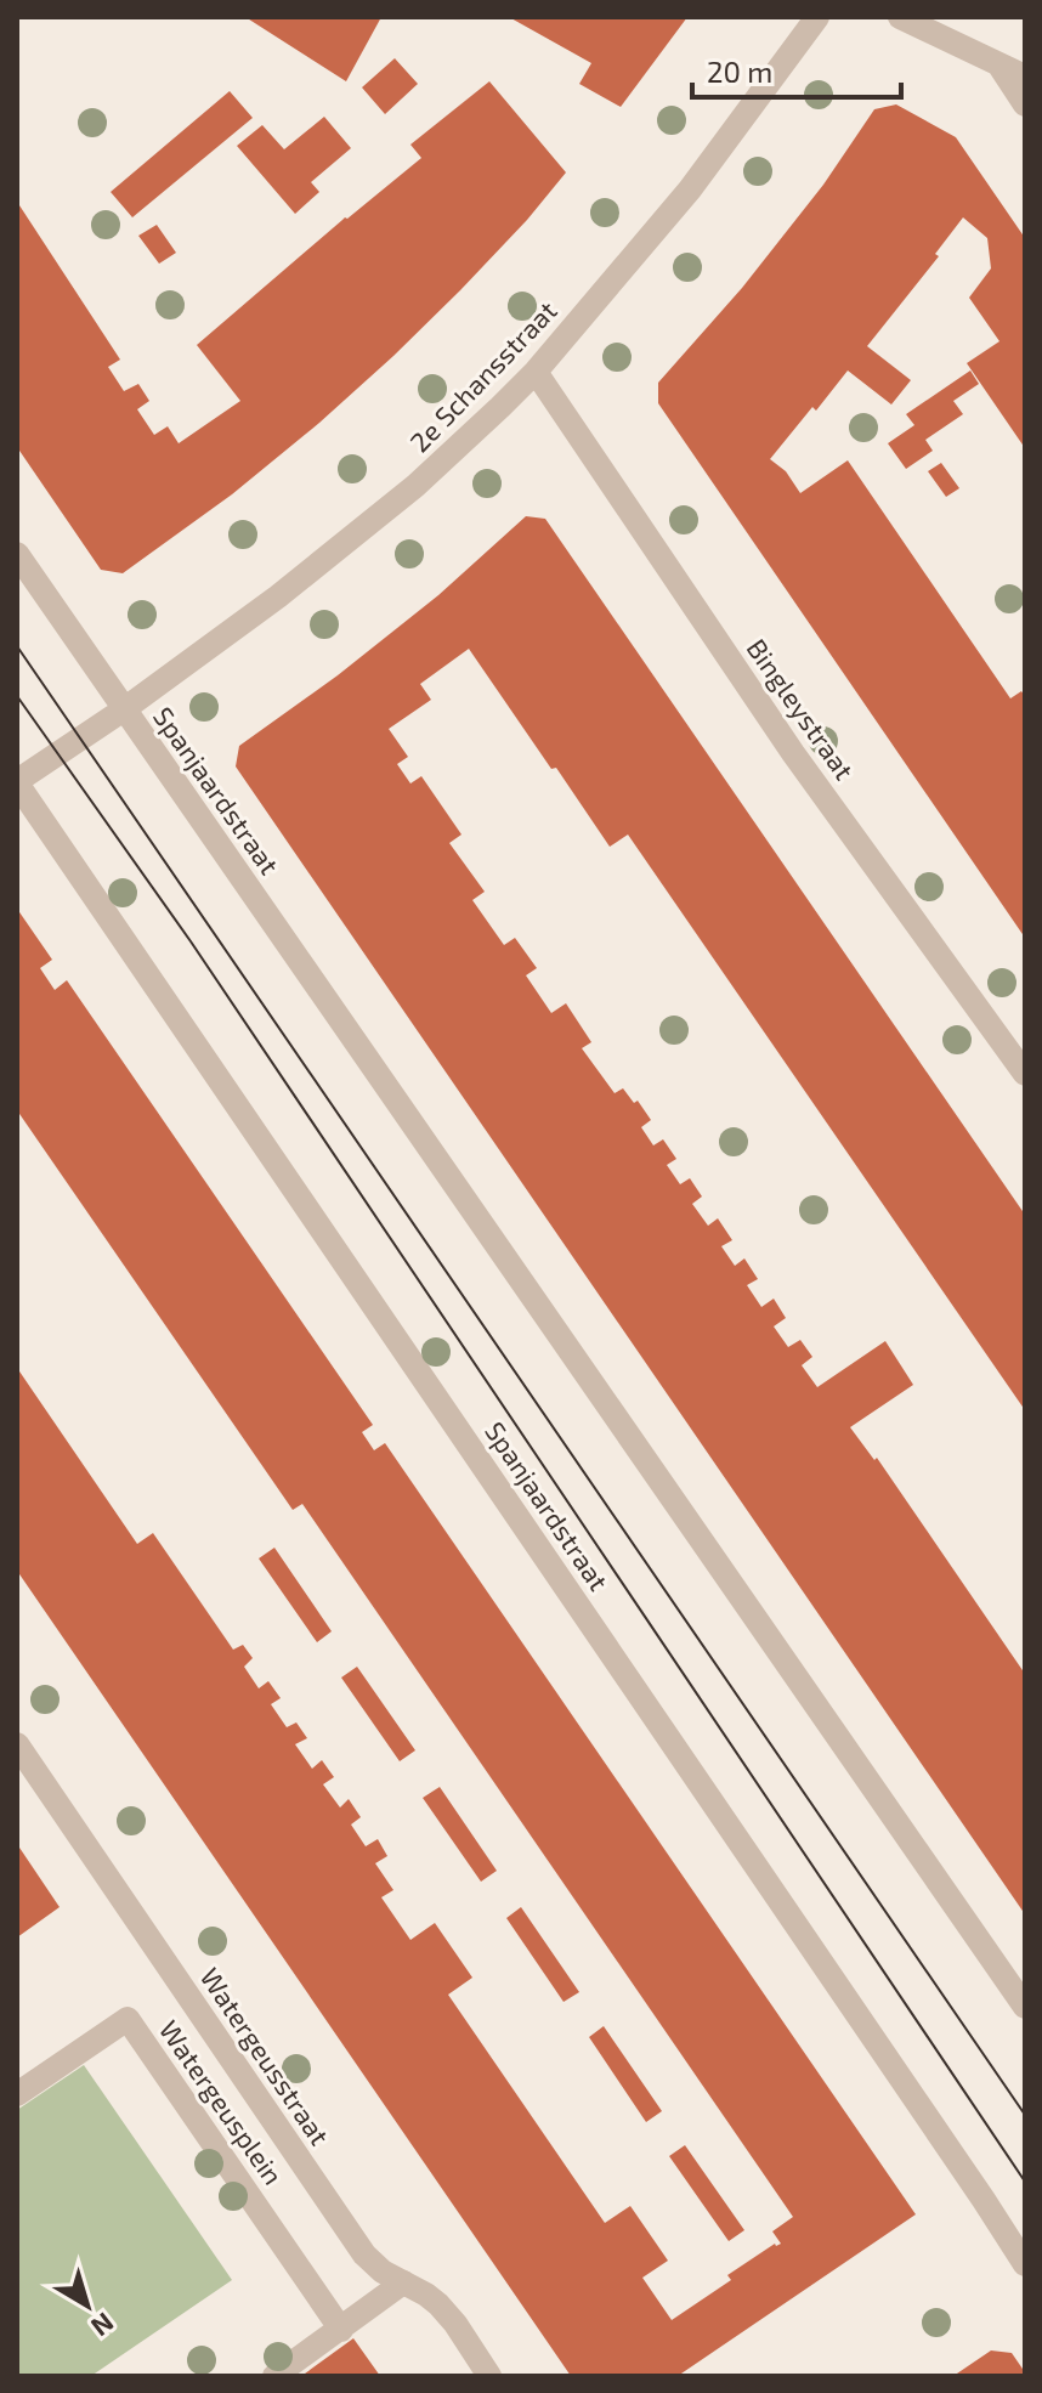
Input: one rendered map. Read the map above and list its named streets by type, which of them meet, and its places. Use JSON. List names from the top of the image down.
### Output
{
  "streets": {
    "street": [
      "2e Schansstraat",
      "Bingleystraat",
      "Spanjaardstraat",
      "Watergeusstraat",
      "Watergeusplein"
    ]
  },
  "crossings": [
    ["2e Schansstraat", "Bingleystraat"],
    ["2e Schansstraat", "Spanjaardstraat"]
  ],
  "scale_bar": "20 m",
  "north": "bottom right"
}
